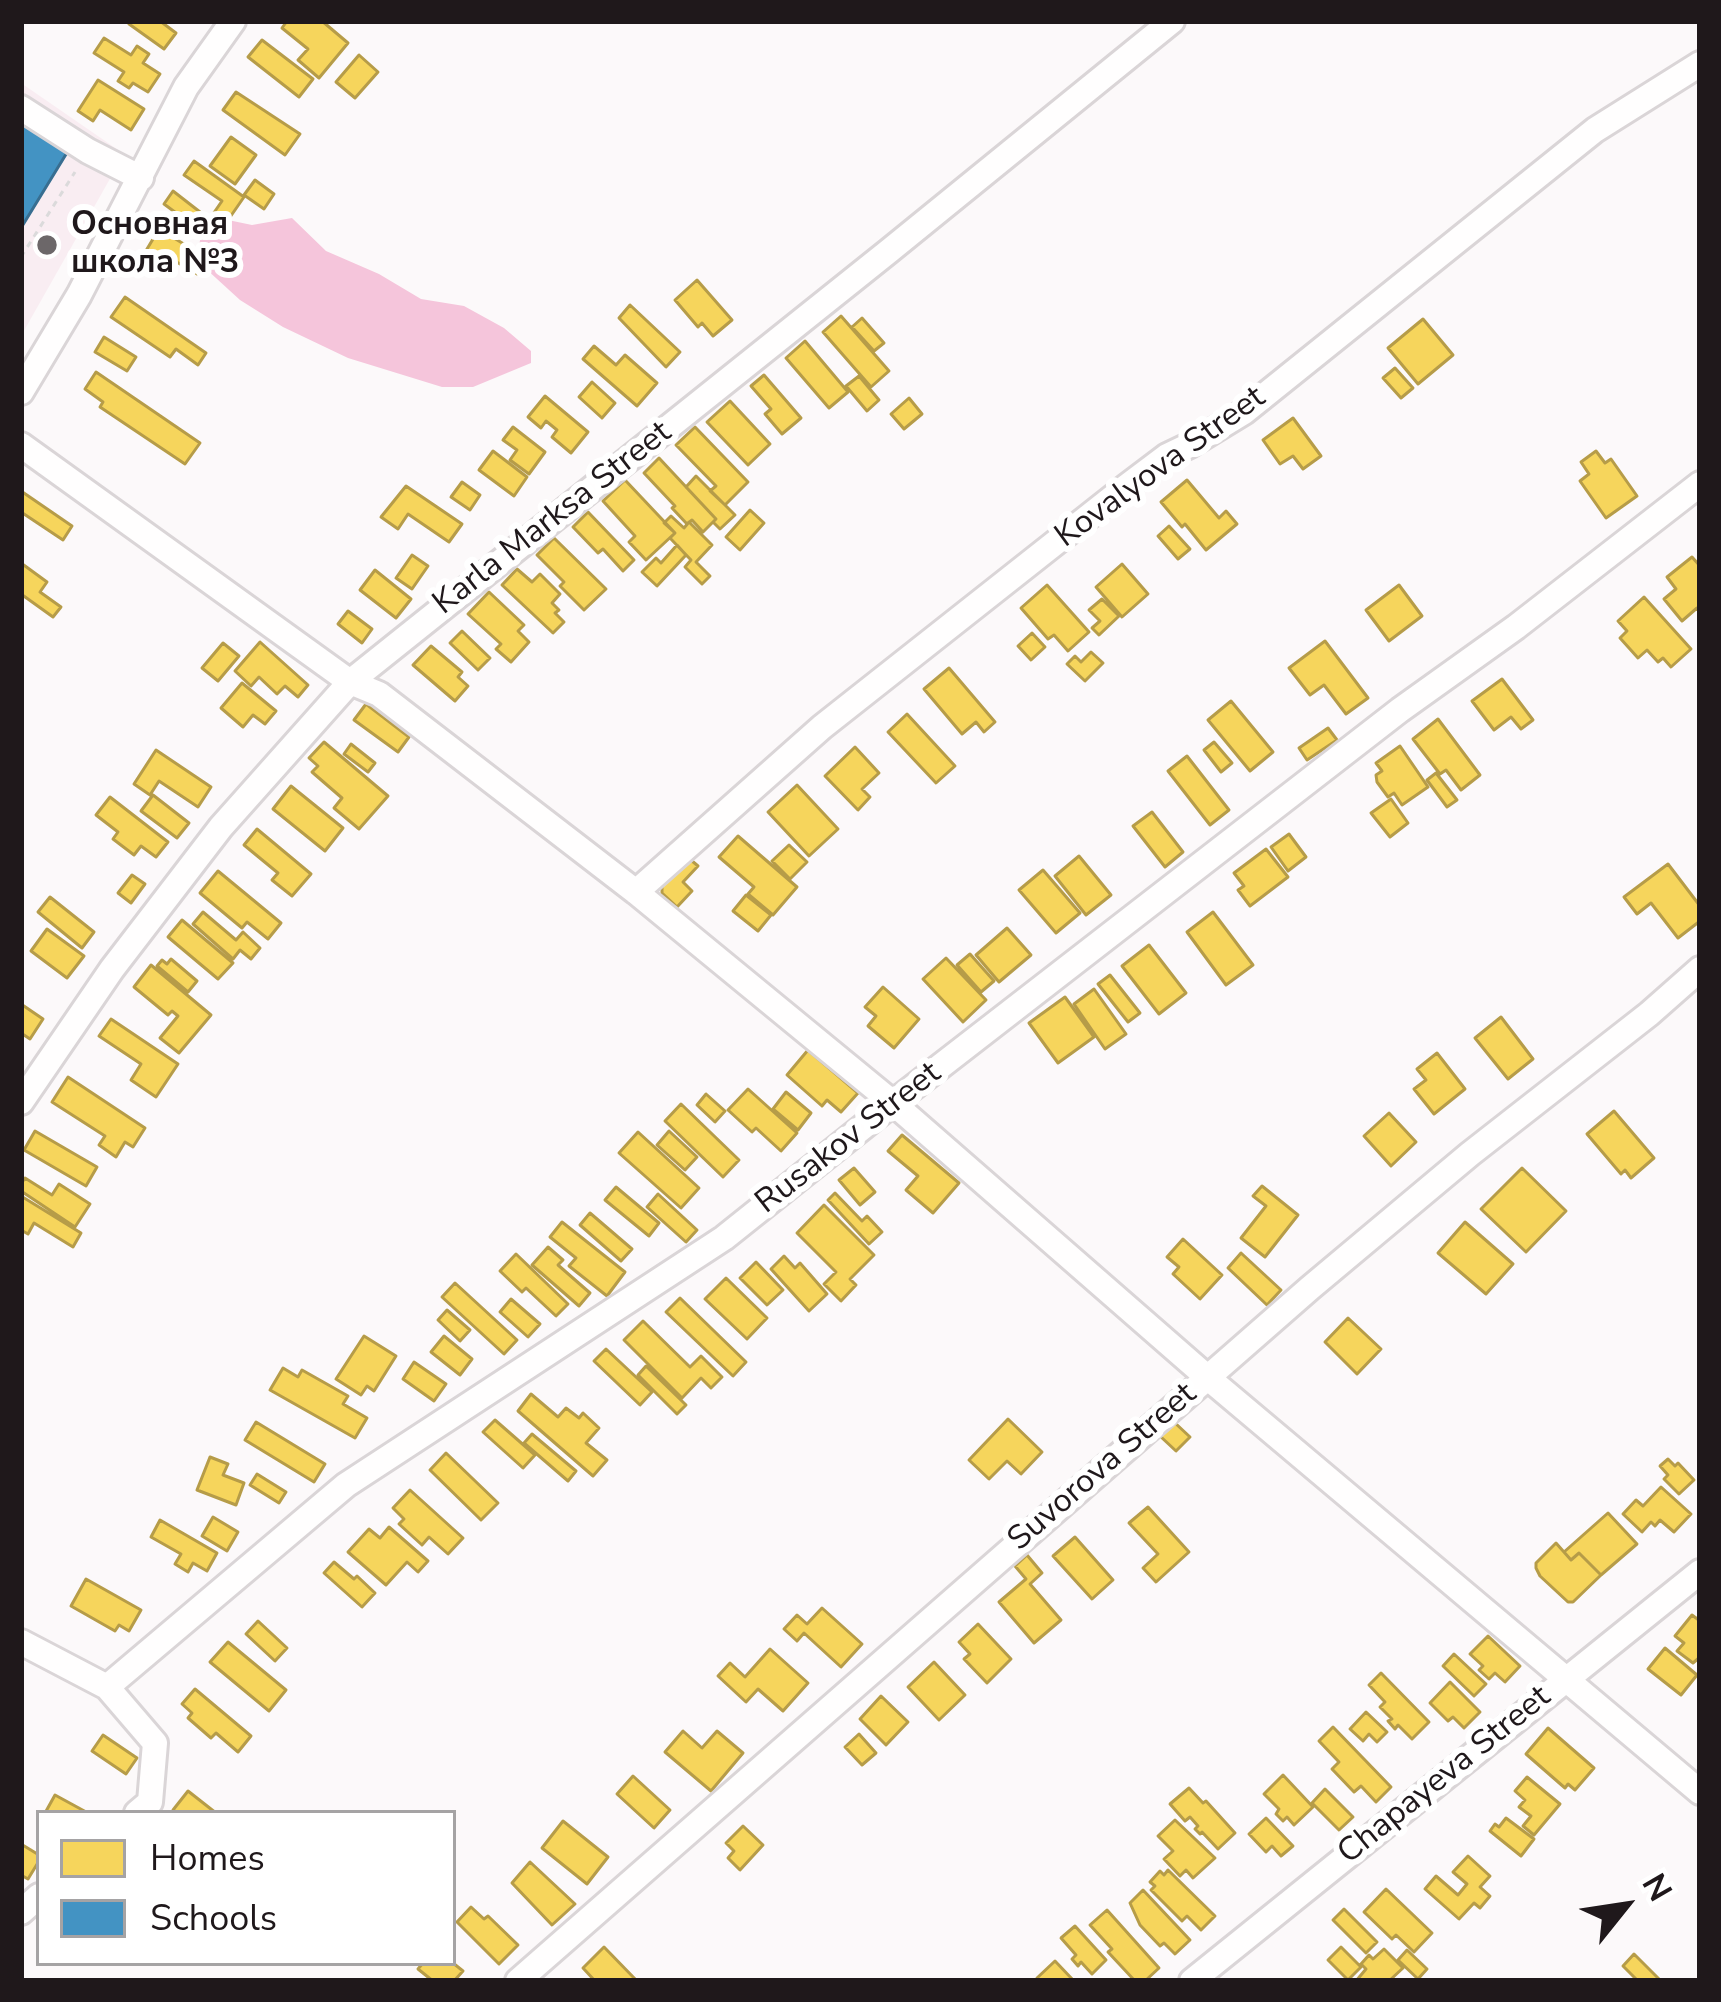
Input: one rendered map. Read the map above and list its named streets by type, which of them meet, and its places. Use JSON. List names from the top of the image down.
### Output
{
  "streets": {
    "street": [
      "Kovalyova Street",
      "Karla Marksa Street",
      "Rusakov Street",
      "Suvorova Street",
      "Chapayeva Street"
    ]
  },
  "places": ["Основная школа №3"],
  "legend": ["Homes", "Schools"],
  "north": "top right"
}
